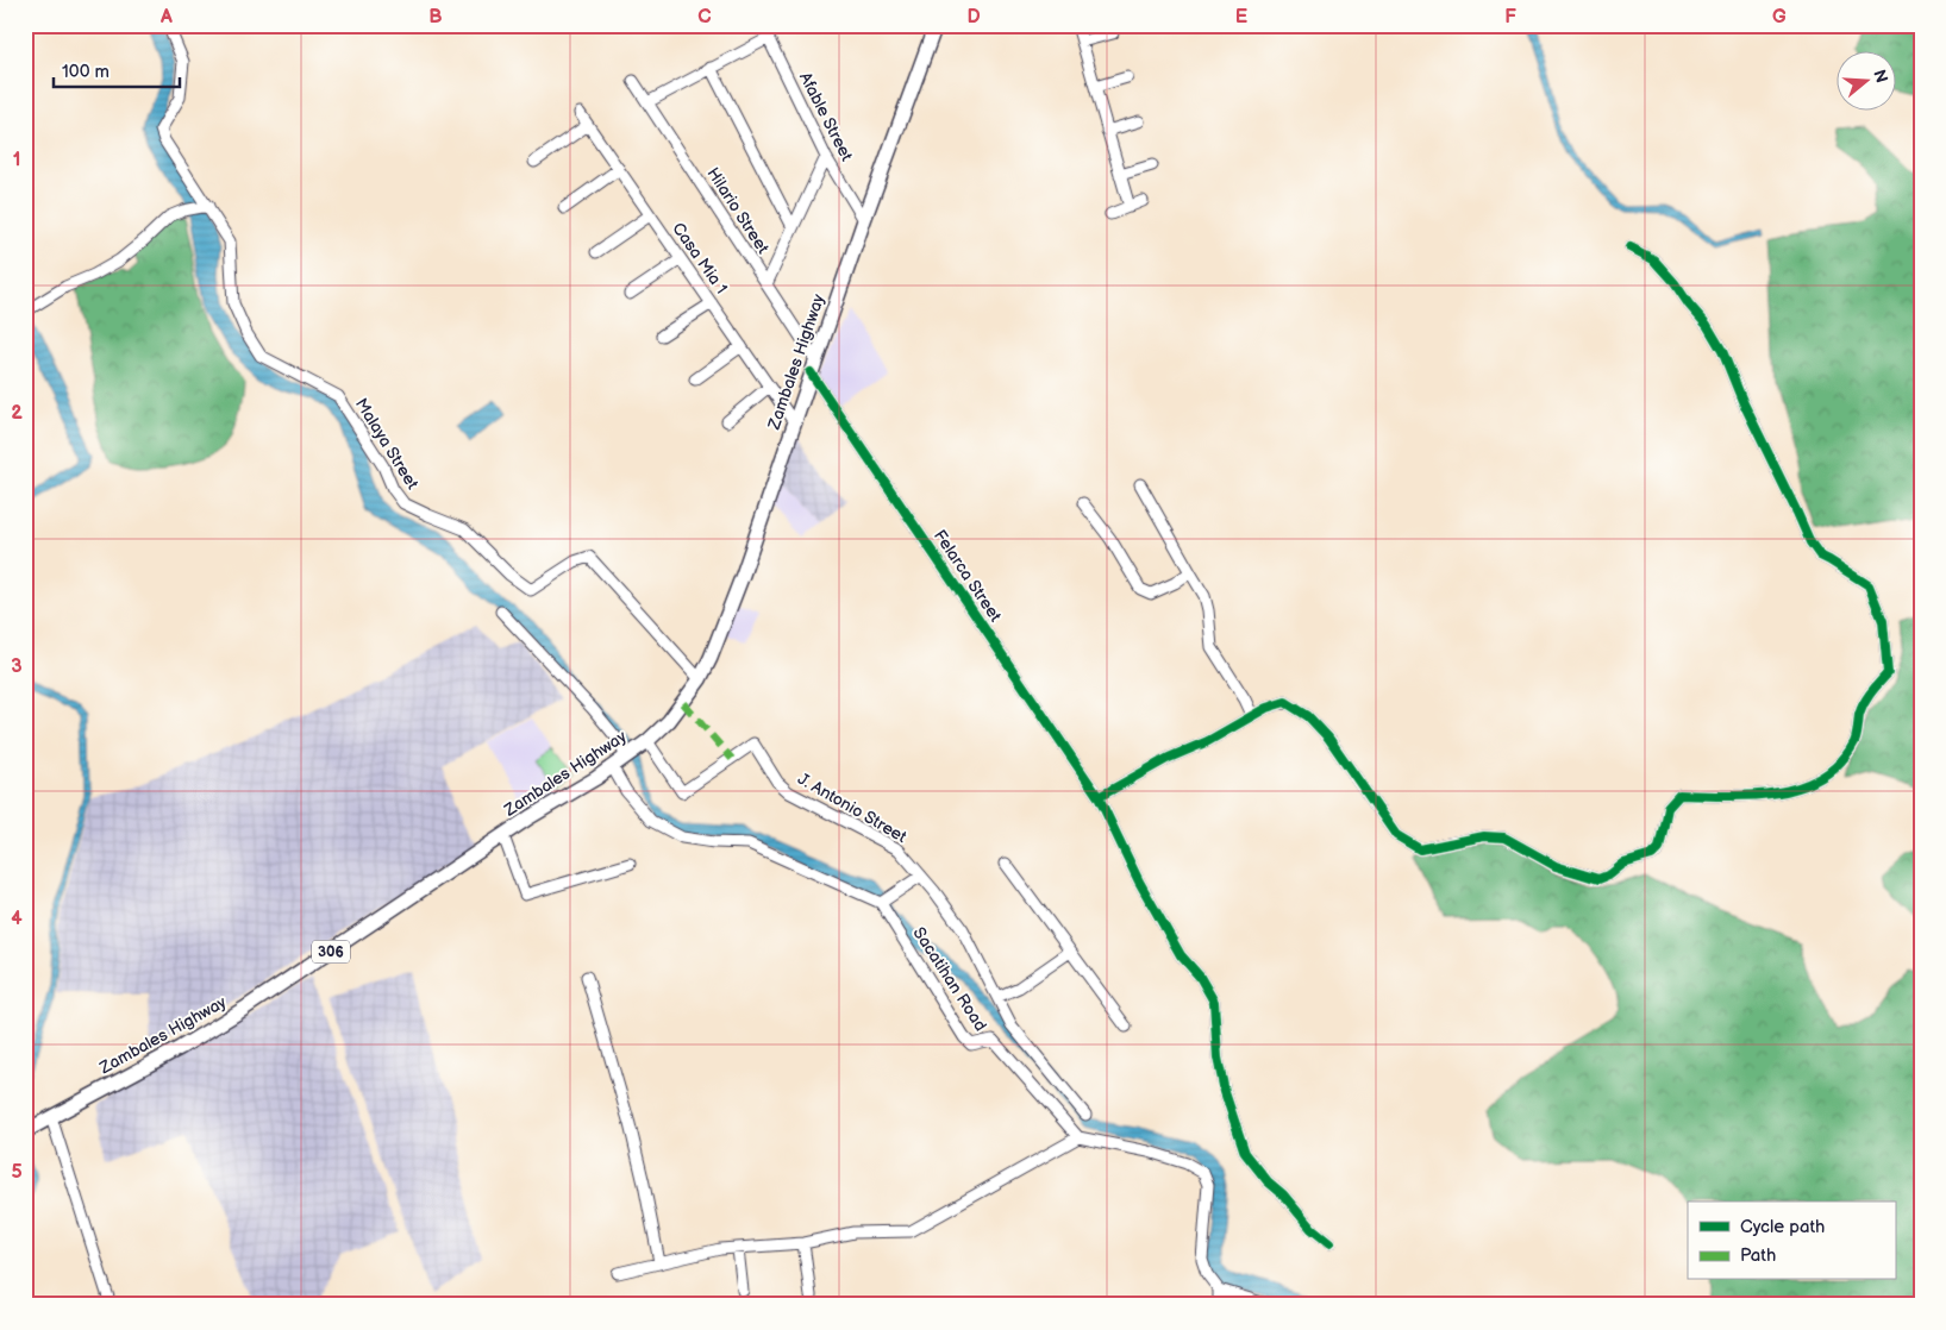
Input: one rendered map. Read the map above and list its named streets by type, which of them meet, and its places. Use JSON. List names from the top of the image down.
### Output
{
  "streets": {
    "main road": ["Zambales Highway", "306"],
    "street": [
      "Afable Street",
      "Hilario Street",
      "Casa Mia 1",
      "Malaya Street",
      "Felarca Street",
      "J. Antonio Street",
      "Sacatihan Road"
    ]
  },
  "crossings": [
    ["Afable Street", "Zambales Highway"],
    ["Hilario Street", "Zambales Highway"],
    ["Hilario Street", "Felarca Street"],
    ["Casa Mia 1", "Zambales Highway"],
    ["Zambales Highway", "Malaya Street"],
    ["Zambales Highway", "Felarca Street"],
    ["Zambales Highway", "J. Antonio Street"]
  ],
  "legend": ["Cycle path", "Path"],
  "scale_bar": "100 m",
  "north": "right",
  "grid": {
    "columns": [
      "A",
      "B",
      "C",
      "D",
      "E",
      "F",
      "G"
    ],
    "rows": [
      "1",
      "2",
      "3",
      "4",
      "5"
    ]
  }
}
